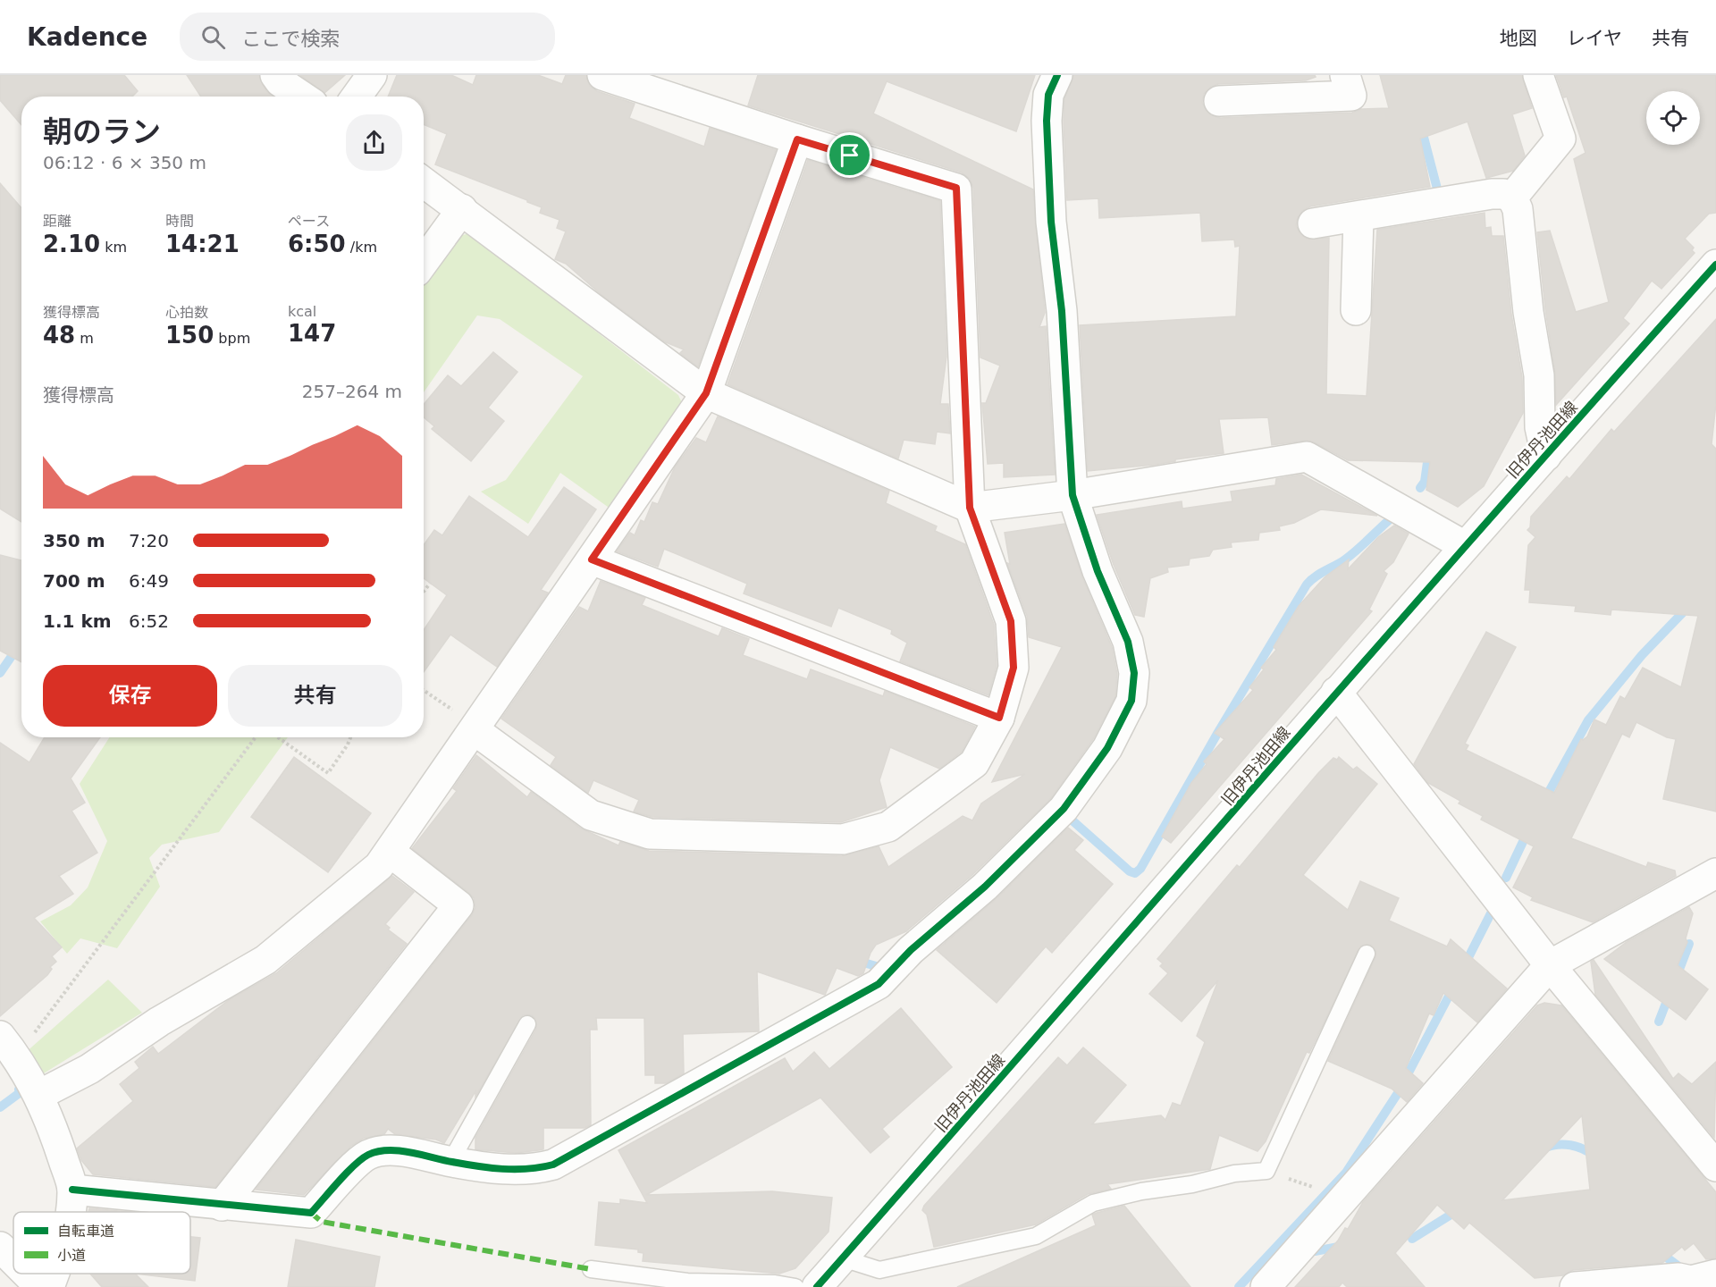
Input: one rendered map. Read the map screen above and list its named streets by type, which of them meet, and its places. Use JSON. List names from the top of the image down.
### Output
{
  "streets": {
    "street": ["旧伊丹池田線"]
  },
  "legend": ["自転車道", "小道"],
  "page": {
    "header": "Kadence",
    "search": "ここで検索",
    "nav": ["地図", "レイヤ", "共有"],
    "heading": ["朝のラン", "06:12 · 6 × 350 m"],
    "stats": [
      ["距離", "2.10 km"],
      ["時間", "14:21"],
      ["ペース", "6:50 /km"],
      ["獲得標高", "48 m"],
      ["心拍数", "150 bpm"],
      ["kcal", "147"]
    ],
    "chart": ["獲得標高", "257–264 m"],
    "list": [
      {
        "name": "350 m",
        "note": "7:20"
      },
      {
        "name": "700 m",
        "note": "6:49"
      },
      {
        "name": "1.1 km",
        "note": "6:52"
      }
    ],
    "buttons": ["保存", "共有"]
  }
}
